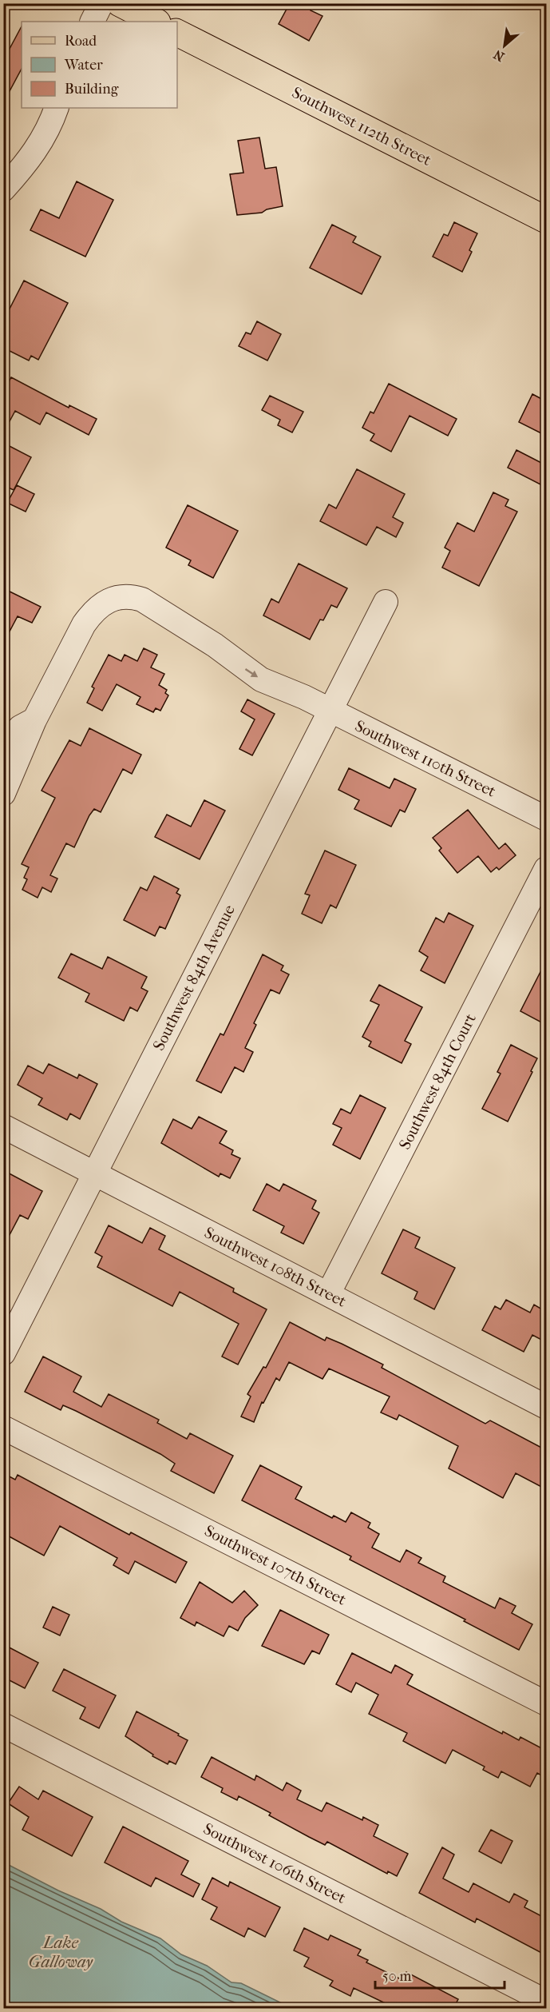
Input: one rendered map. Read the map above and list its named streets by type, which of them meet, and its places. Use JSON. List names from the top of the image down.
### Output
{
  "streets": {
    "main road": ["Southwest 112th Street"],
    "street": [
      "Southwest 110th Street",
      "Southwest 84th Avenue",
      "Southwest 84th Court",
      "Southwest 108th Street",
      "Southwest 107th Street",
      "Southwest 106th Street"
    ]
  },
  "crossings": [
    ["Southwest 110th Street", "Southwest 84th Avenue"],
    ["Southwest 84th Avenue", "Southwest 108th Street"],
    ["Southwest 84th Court", "Southwest 108th Street"]
  ],
  "water": ["Lake Galloway"],
  "legend": ["Road", "Water", "Building"],
  "scale_bar": "50 m",
  "north": "bottom left"
}
